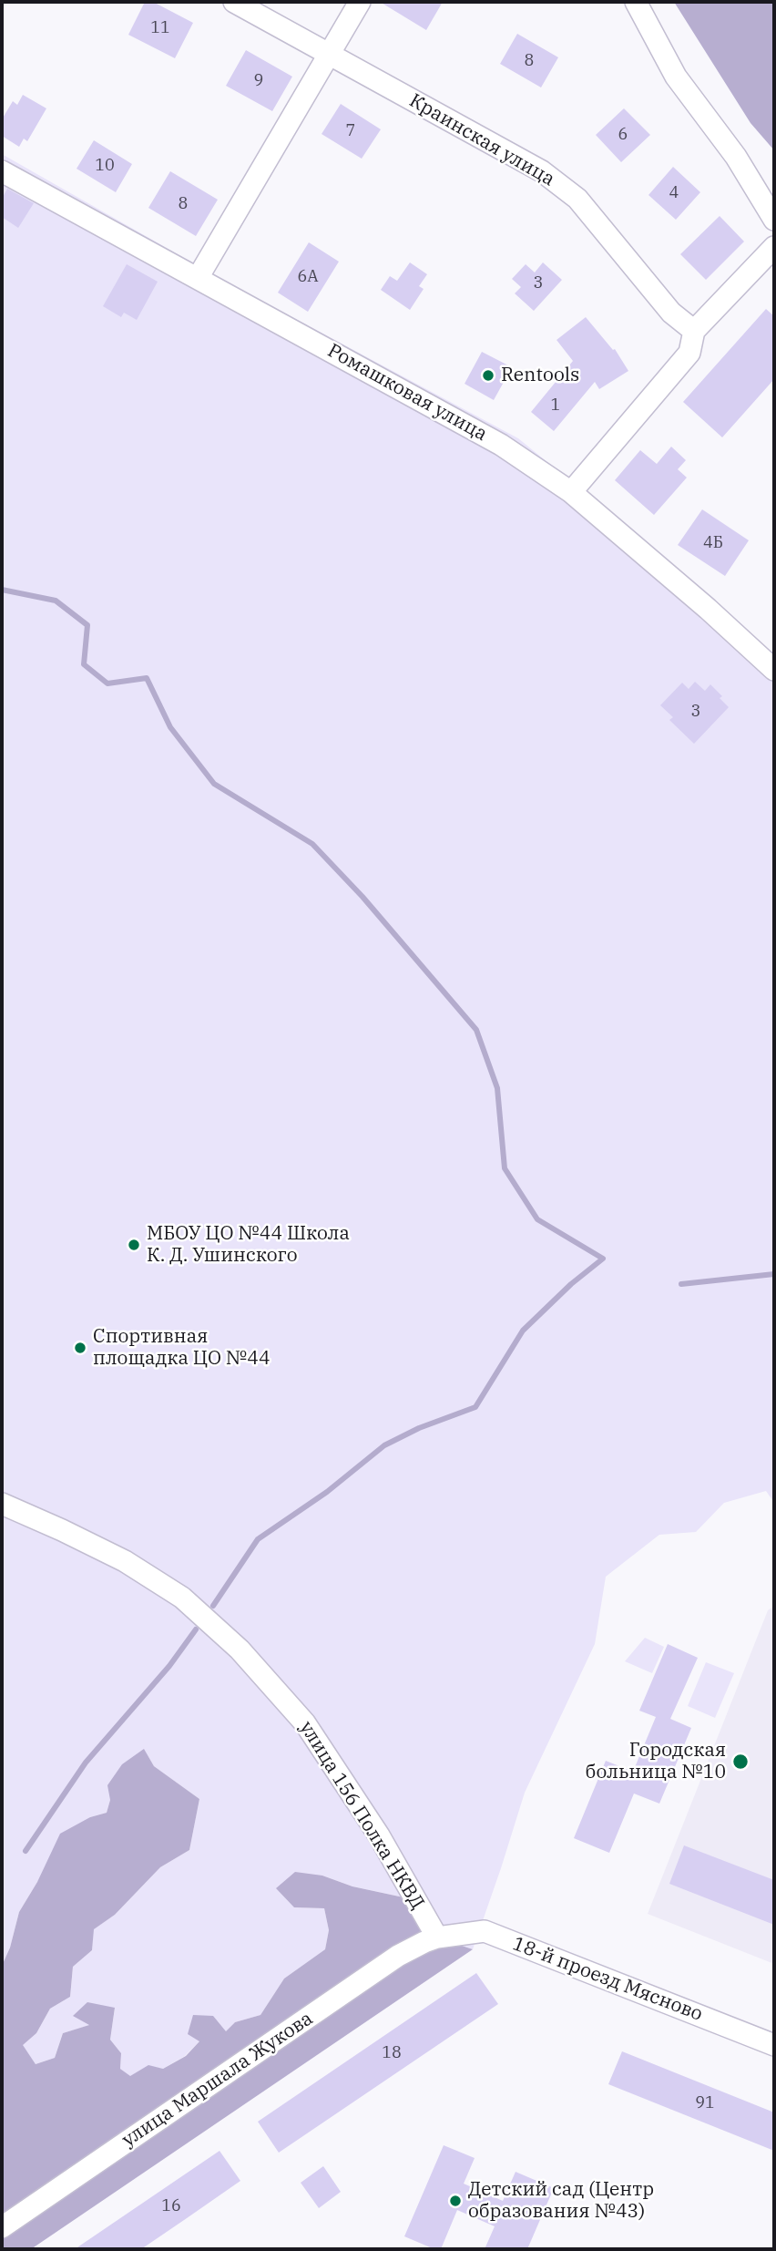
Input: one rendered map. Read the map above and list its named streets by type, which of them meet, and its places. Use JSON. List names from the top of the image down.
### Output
{
  "streets": {
    "street": [
      "Краинская улица",
      "Ромашковая улица",
      "улица 156 Полка НКВД",
      "18-й проезд Мясново",
      "улица Маршала Жукова"
    ]
  },
  "crossings": [
    ["улица 156 Полка НКВД", "18-й проезд Мясново"],
    ["улица 156 Полка НКВД", "улица Маршала Жукова"],
    ["18-й проезд Мясново", "улица Маршала Жукова"]
  ],
  "places": [
    "Rentools",
    "МБОУ ЦО №44 Школа К. Д. Ушинского",
    "Спортивная площадка ЦО №44",
    "Городская больница №10",
    "Детский сад (Центр образования №43)"
  ],
  "house_numbers": [
    "11",
    "8",
    "9",
    "7",
    "6",
    "10",
    "4",
    "8",
    "6А",
    "3",
    "1",
    "4Б",
    "3",
    "18",
    "91",
    "16"
  ]
}
